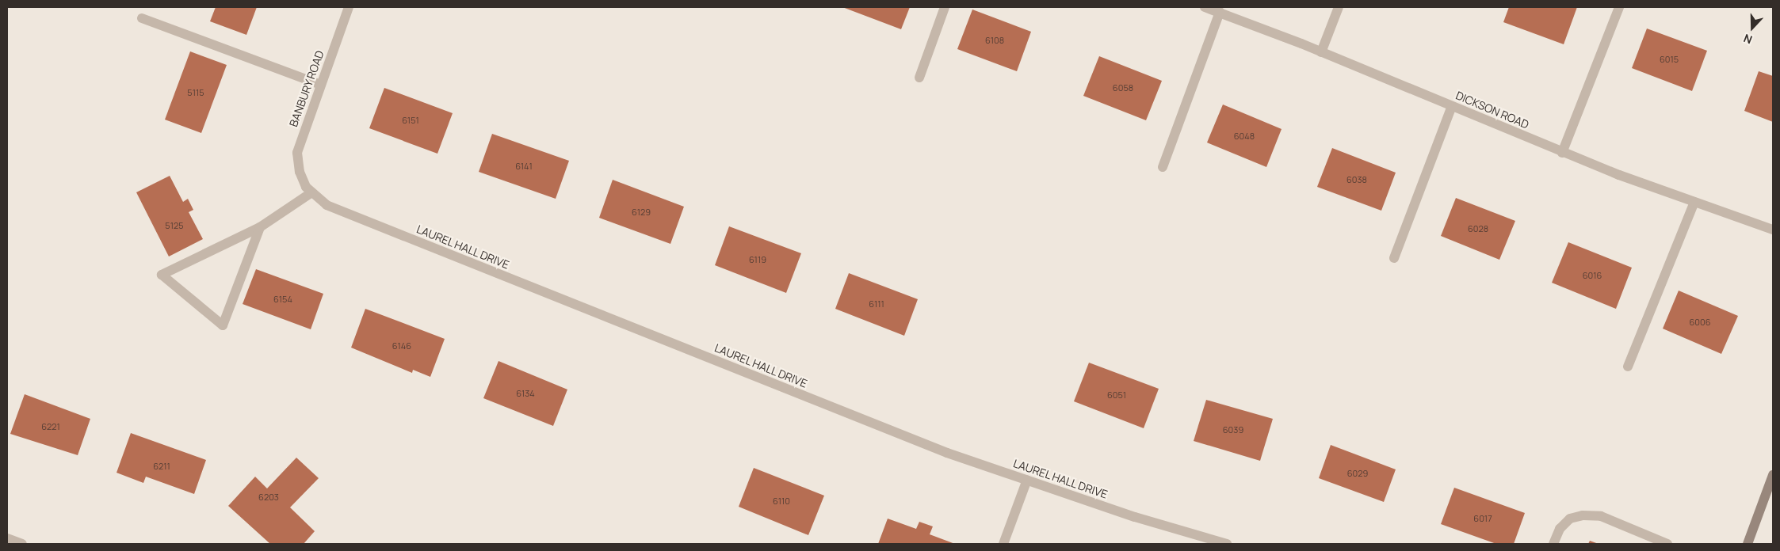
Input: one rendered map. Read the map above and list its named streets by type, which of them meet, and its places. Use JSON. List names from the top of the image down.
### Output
{
  "streets": {
    "street": ["BANBURY ROAD", "DICKSON ROAD", "LAUREL HALL DRIVE"]
  },
  "crossings": [
    ["BANBURY ROAD", "LAUREL HALL DRIVE"]
  ],
  "house_numbers": [
    "6108",
    "6015",
    "6058",
    "5115",
    "6151",
    "6048",
    "6141",
    "6038",
    "6129",
    "5125",
    "6028",
    "6119",
    "6016",
    "6154",
    "6111",
    "6006",
    "6146",
    "6134",
    "6051",
    "6221",
    "6039",
    "6211",
    "6029",
    "6203",
    "6110",
    "6017"
  ],
  "north": "bottom"
}
